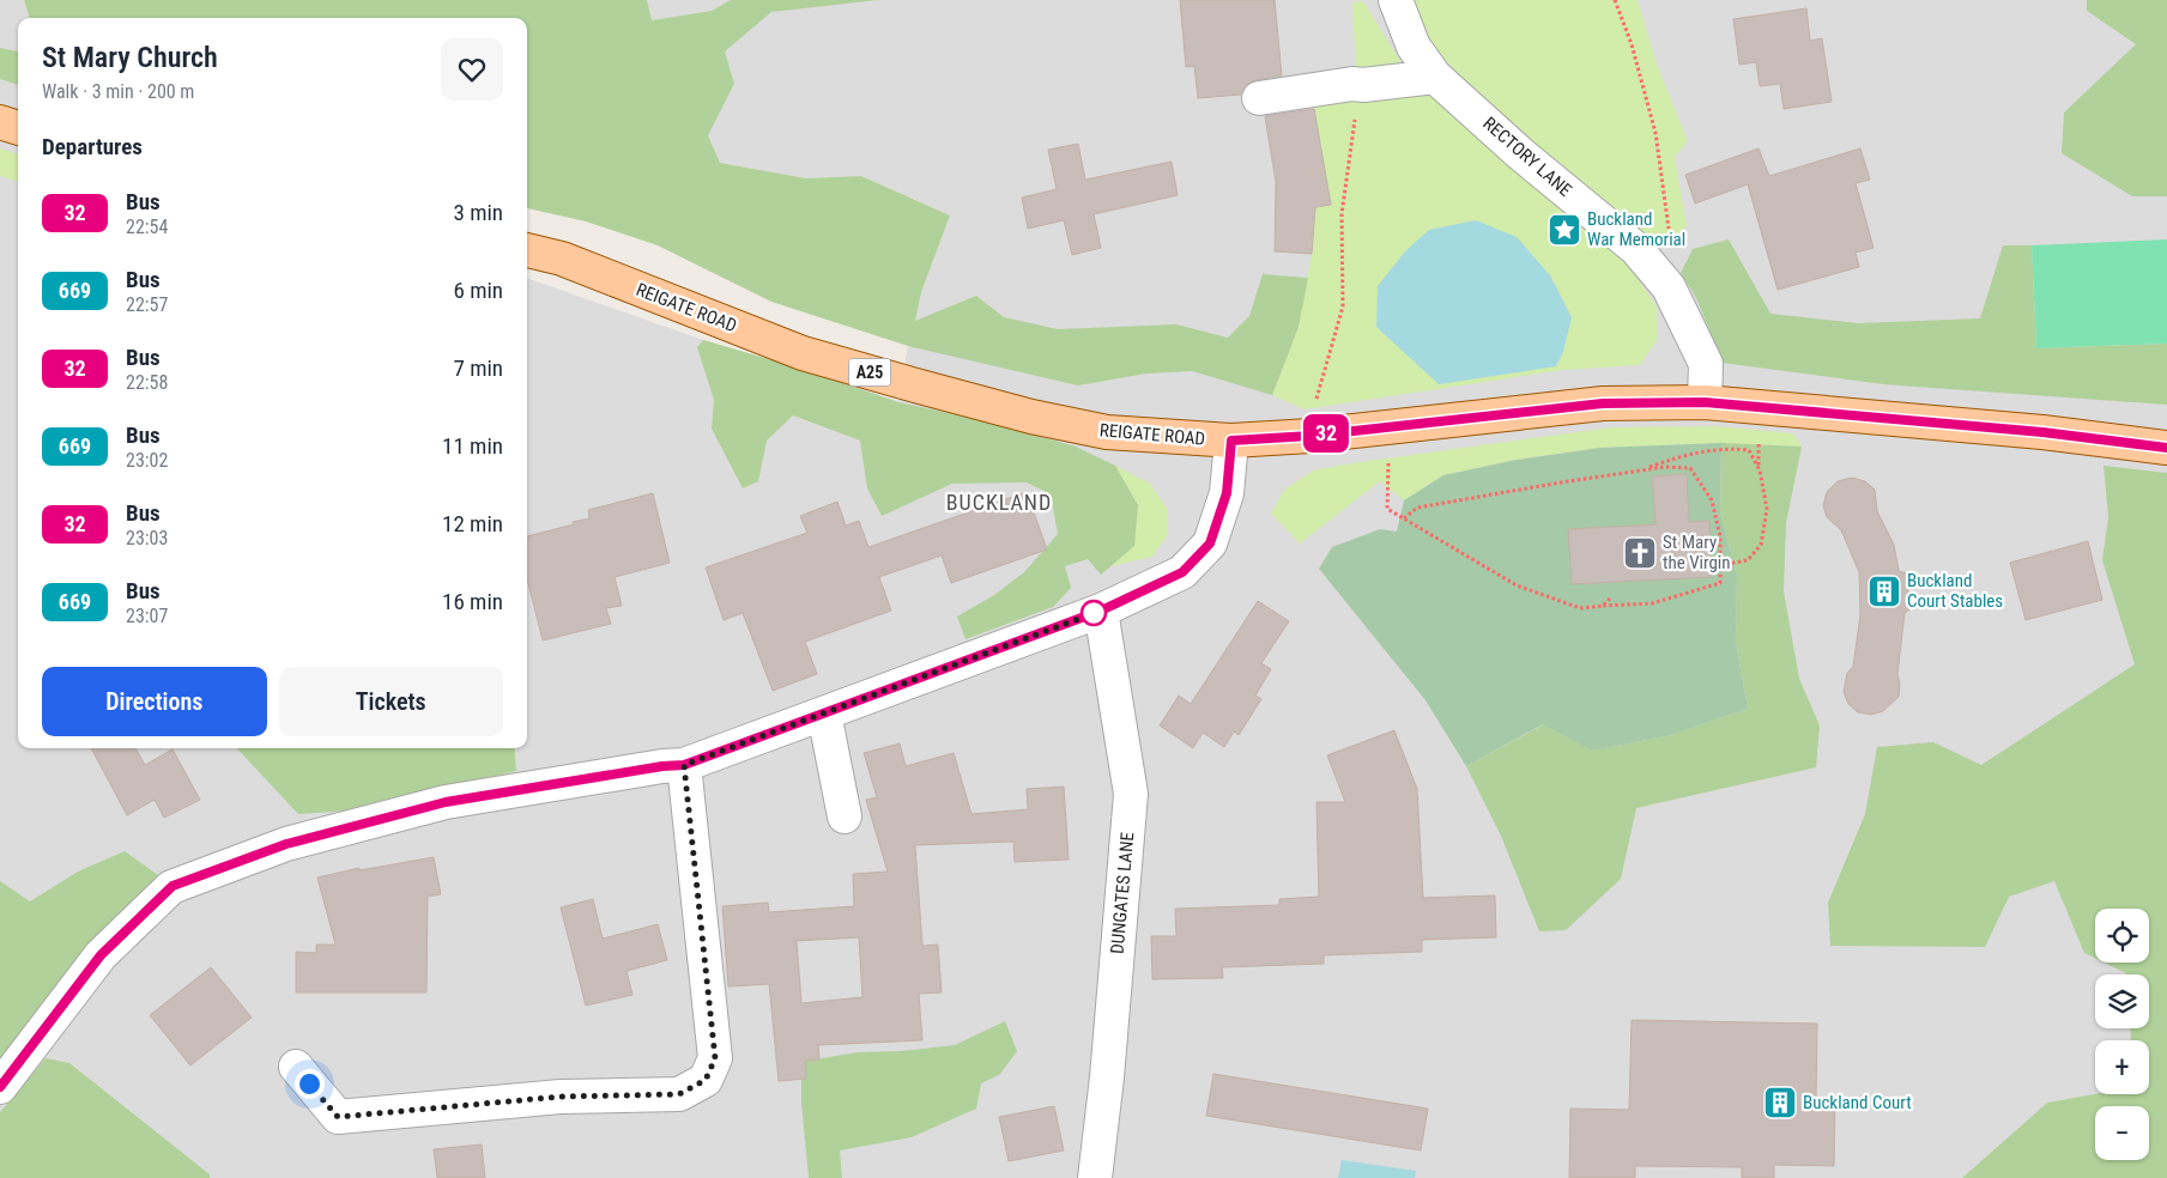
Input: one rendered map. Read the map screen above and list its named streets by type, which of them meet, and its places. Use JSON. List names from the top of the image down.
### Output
{
  "streets": {
    "main road": ["REIGATE ROAD", "A25"],
    "street": ["RECTORY LANE", "DUNGATES LANE"]
  },
  "crossings": [
    ["RECTORY LANE", "REIGATE ROAD"]
  ],
  "districts": ["BUCKLAND"],
  "places": {
    "place": ["Buckland War Memorial"],
    "church": ["St Mary the Virgin"],
    "building": ["Buckland Court Stables", "Buckland Court"]
  },
  "lines": ["bus line 32"],
  "page": {
    "on_map": "32",
    "heading": [
      ["St Mary Church", "Walk · 3 min · 200 m"],
      "Departures"
    ],
    "list": [
      {
        "mark": "32",
        "name": "Bus",
        "note": "22:54",
        "value": "3 min"
      },
      {
        "mark": "669",
        "name": "Bus",
        "note": "22:57",
        "value": "6 min"
      },
      {
        "mark": "32",
        "name": "Bus",
        "note": "22:58",
        "value": "7 min"
      },
      {
        "mark": "669",
        "name": "Bus",
        "note": "23:02",
        "value": "11 min"
      },
      {
        "mark": "32",
        "name": "Bus",
        "note": "23:03",
        "value": "12 min"
      },
      {
        "mark": "669",
        "name": "Bus",
        "note": "23:07",
        "value": "16 min"
      }
    ],
    "buttons": ["Directions", "Tickets"],
    "map_buttons": ["+", "−"]
  }
}
